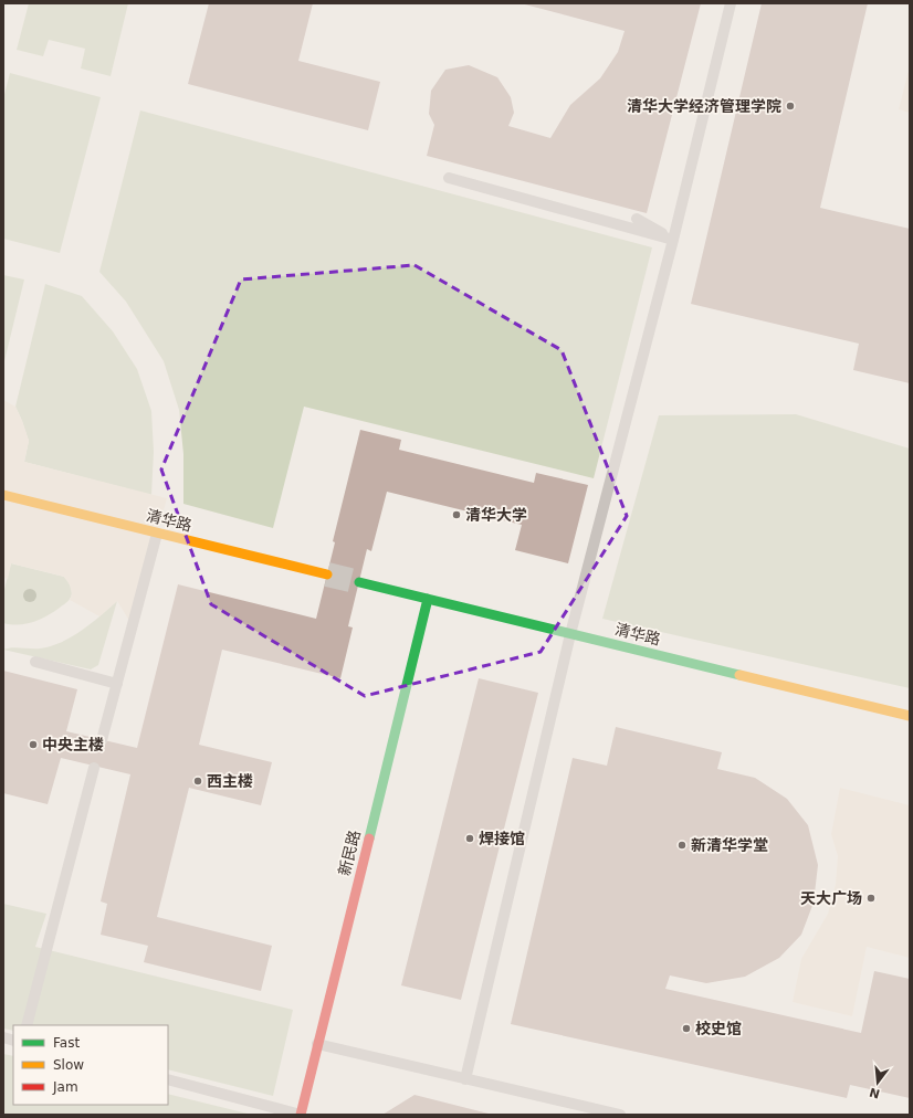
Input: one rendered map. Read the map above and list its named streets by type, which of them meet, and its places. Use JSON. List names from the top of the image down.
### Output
{
  "streets": {
    "street": ["清华路", "新民路"]
  },
  "crossings": [
    ["清华路", "新民路"]
  ],
  "places": [
    "清华大学经济管理学院",
    "清华大学",
    "中央主楼",
    "西主楼",
    "焊接馆",
    "新清华学堂",
    "天大广场",
    "校史馆"
  ],
  "legend": ["Fast", "Slow", "Jam"],
  "north": "bottom"
}
